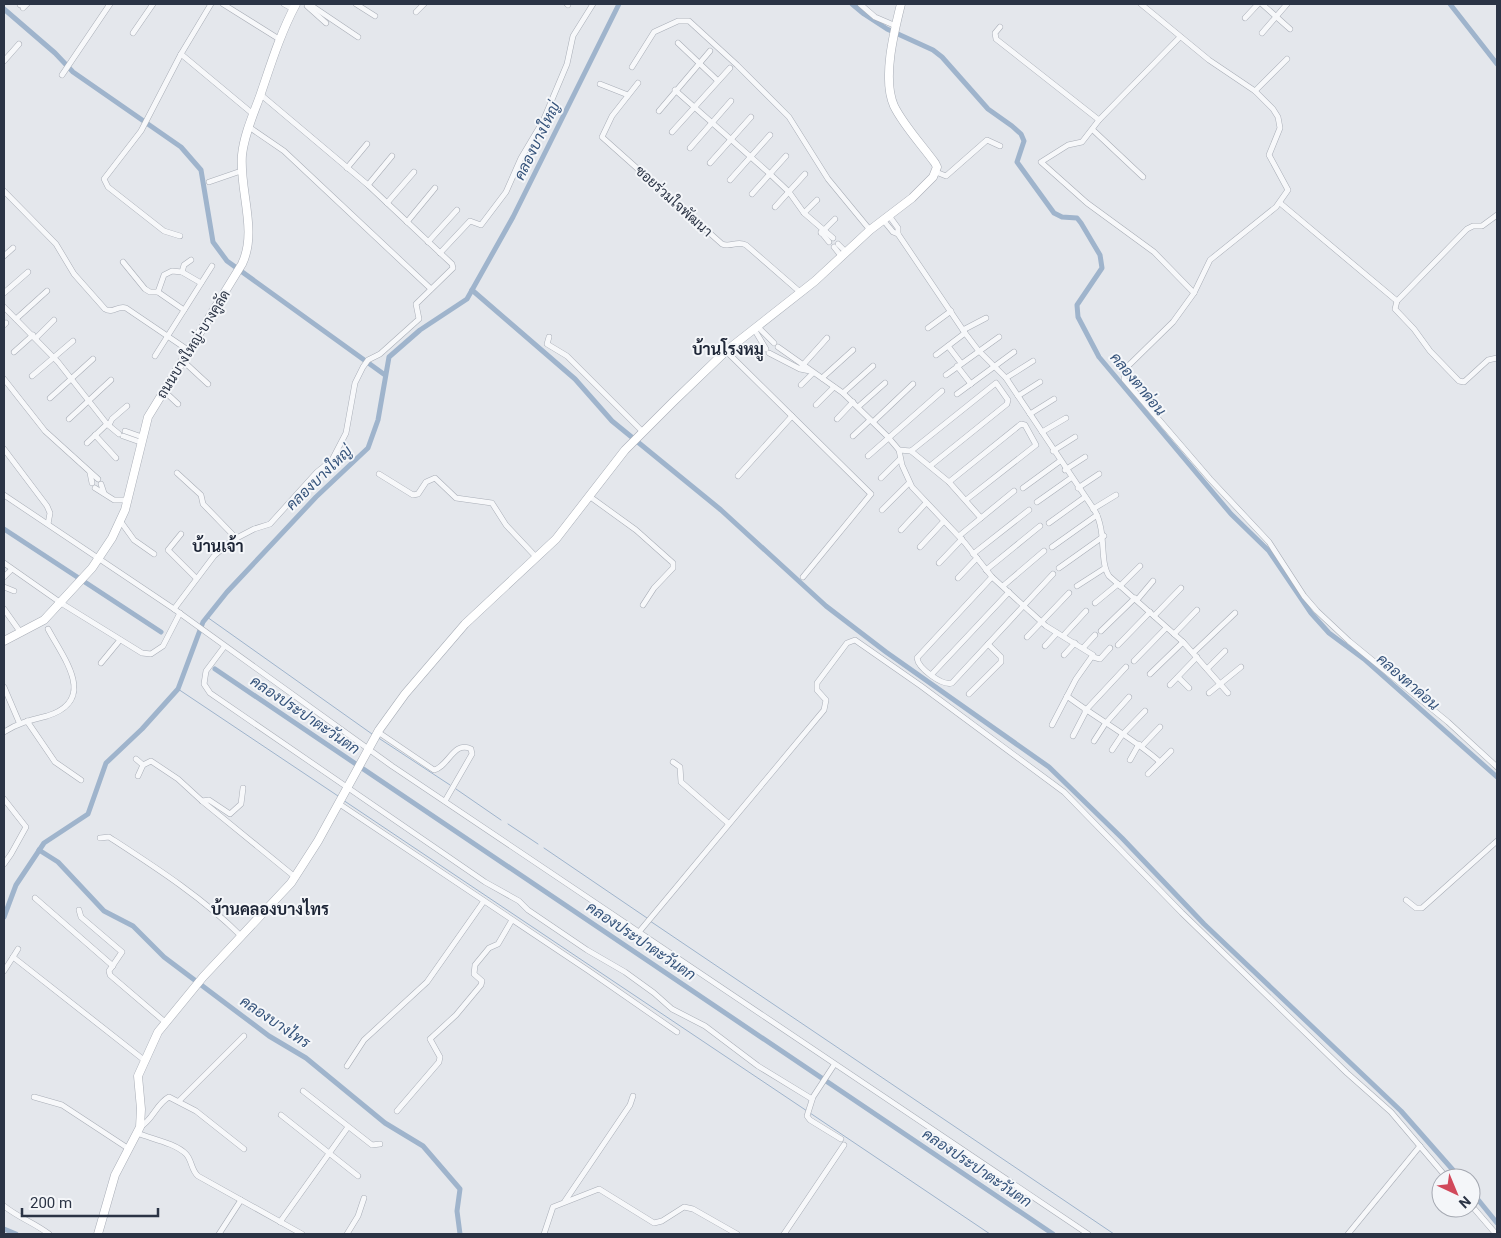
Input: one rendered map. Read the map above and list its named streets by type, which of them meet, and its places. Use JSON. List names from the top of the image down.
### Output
{
  "streets": {
    "street": ["ซอยร่วมใจพัฒนา", "ถนนบางใหญ่-บางคูลัด"]
  },
  "districts": ["บ้านโรงหมู", "บ้านเจ้า", "บ้านคลองบางไทร"],
  "water": [
    "คลองบางใหญ่",
    "คลองตาด่อน",
    "คลองประปาตะวันตก",
    "คลองบางไทร"
  ],
  "scale_bar": "200 m",
  "north": "bottom right"
}
